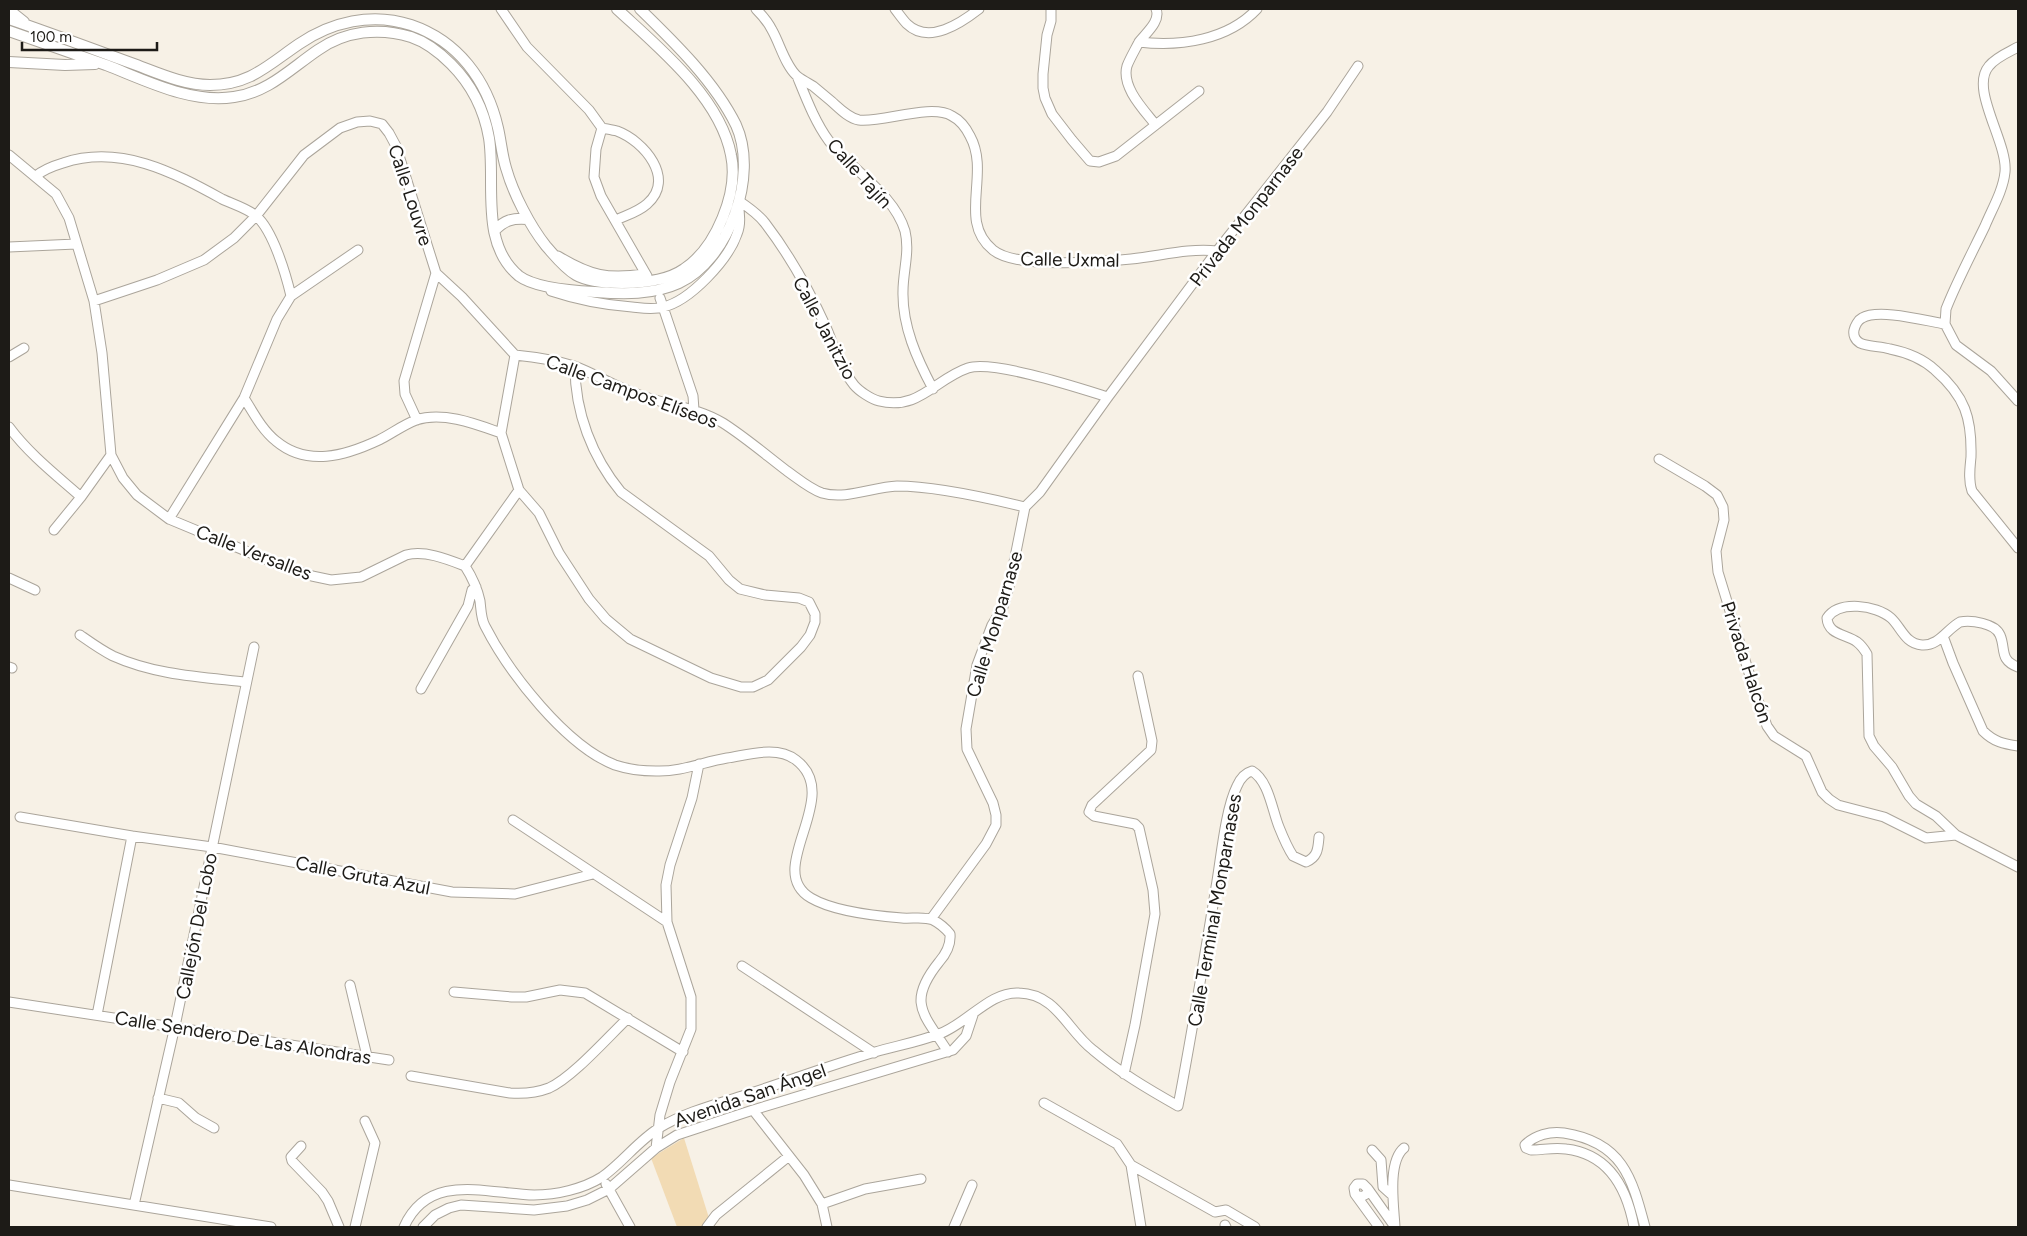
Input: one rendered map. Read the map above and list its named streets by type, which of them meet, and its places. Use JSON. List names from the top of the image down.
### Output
{
  "streets": {
    "street": [
      "Calle Tajín",
      "Calle Louvre",
      "Privada Monparnase",
      "Calle Uxmal",
      "Calle Janitzio",
      "Calle Campos Elíseos",
      "Calle Versalles",
      "Calle Monparnase",
      "Privada Halcón",
      "Calle Gruta Azul",
      "Calle Terminal Monparnases",
      "Callejón Del Lobo",
      "Calle Sendero De Las Alondras",
      "Avenida San Ángel"
    ]
  },
  "crossings": [
    ["Calle Tajín", "Calle Uxmal"],
    ["Calle Tajín", "Calle Janitzio"],
    ["Calle Louvre", "Calle Campos Elíseos"],
    ["Calle Louvre", "Calle Versalles"],
    ["Privada Monparnase", "Calle Uxmal"],
    ["Privada Monparnase", "Calle Janitzio"],
    ["Calle Campos Elíseos", "Calle Monparnase"],
    ["Calle Gruta Azul", "Callejón Del Lobo"],
    ["Calle Terminal Monparnases", "Avenida San Ángel"],
    ["Callejón Del Lobo", "Calle Sendero De Las Alondras"]
  ],
  "scale_bar": "100 m"
}
